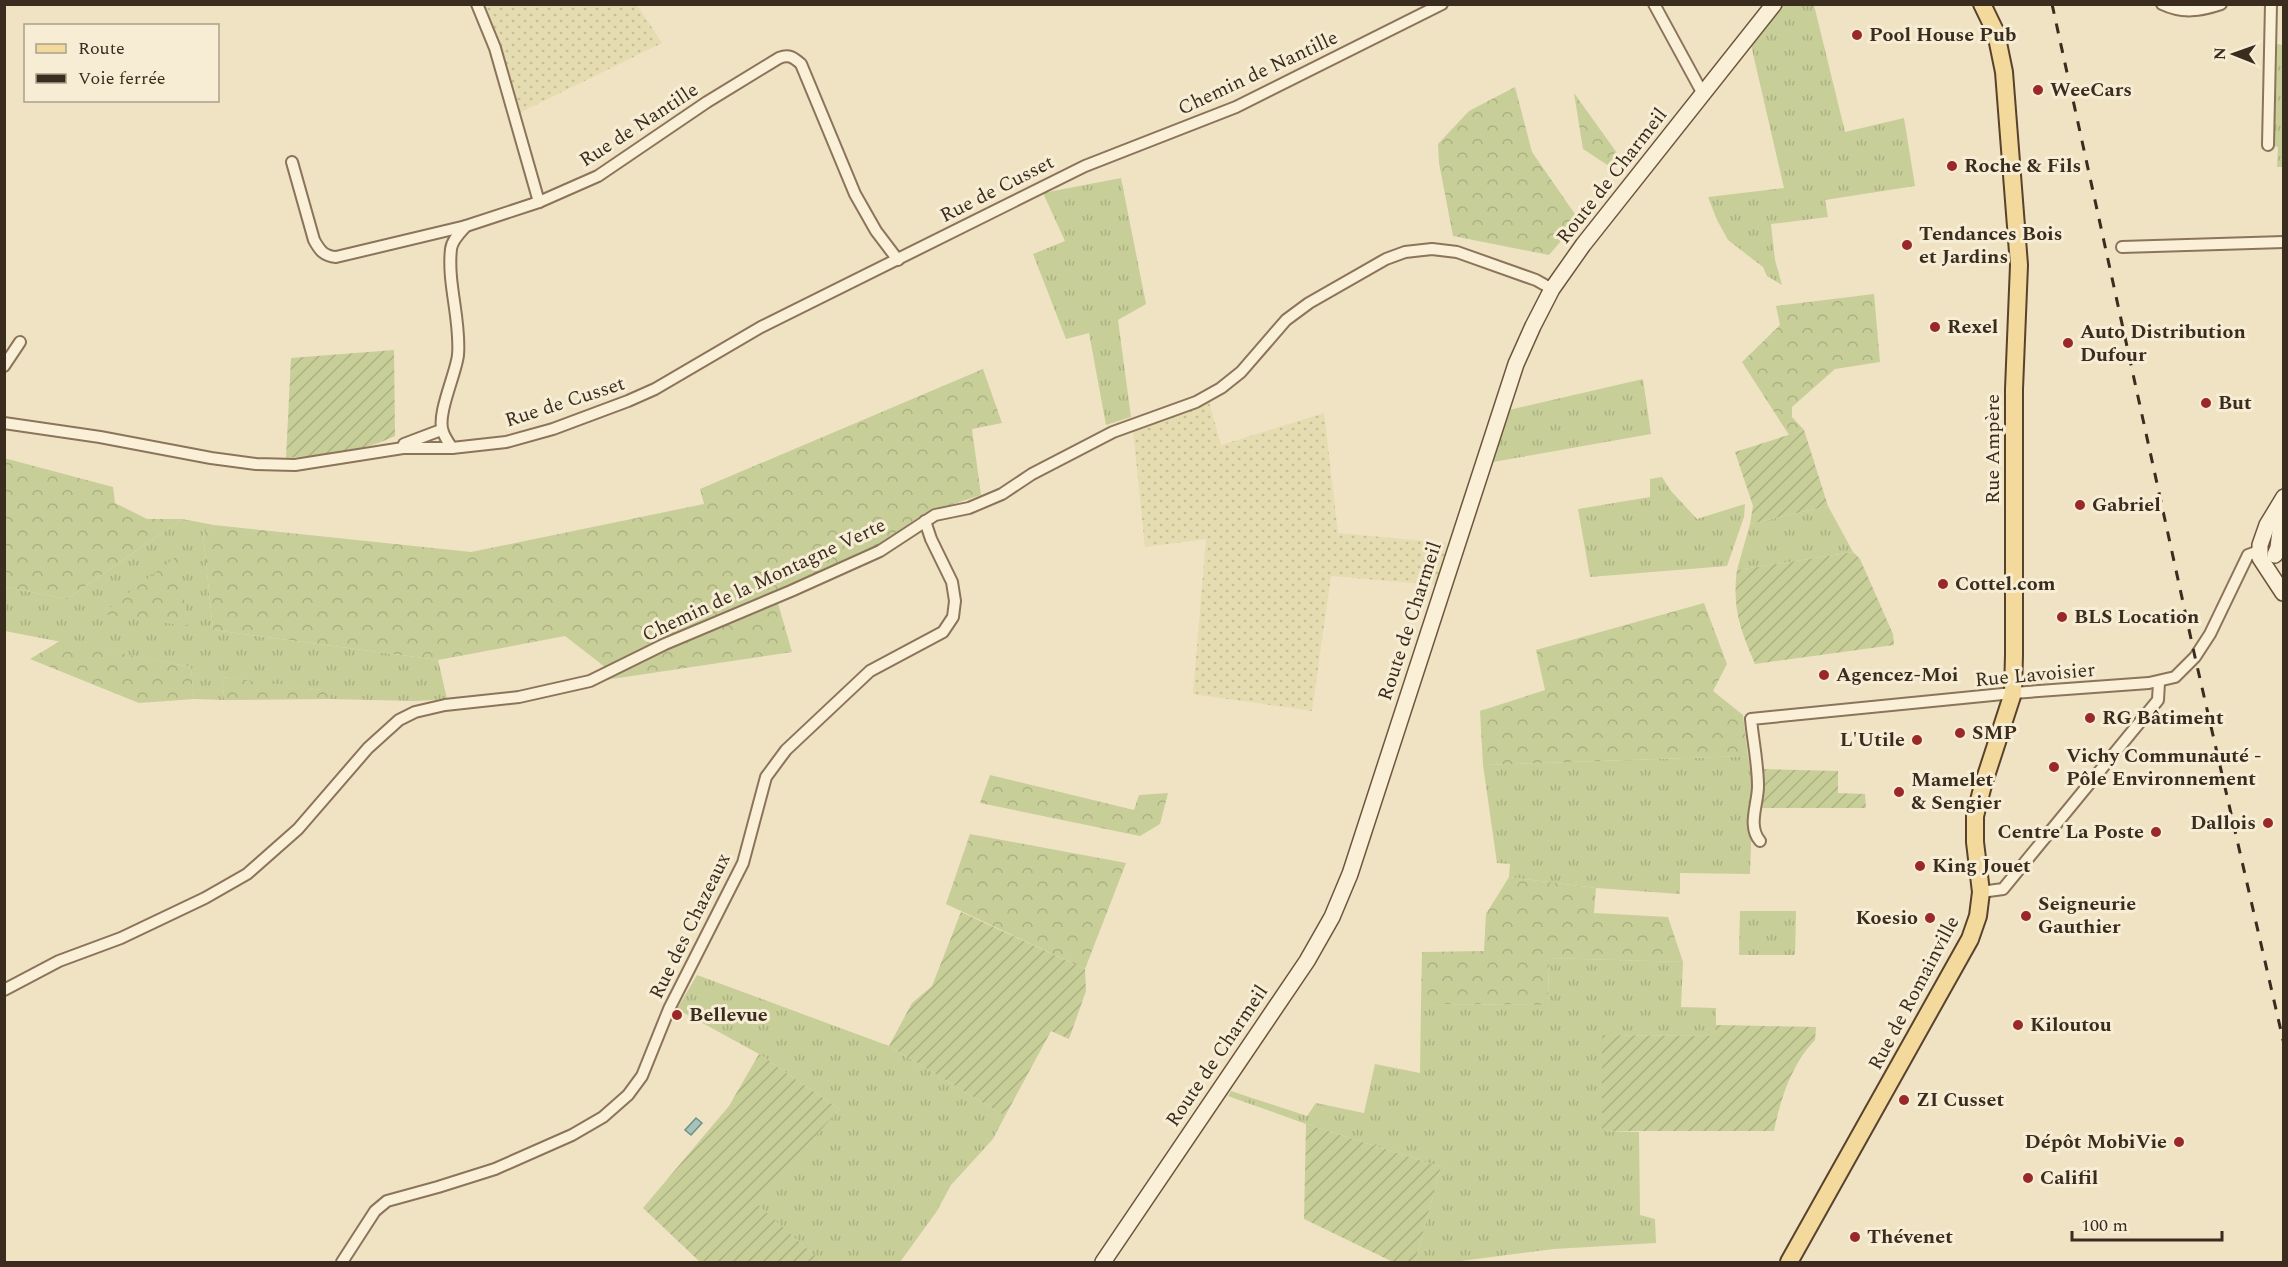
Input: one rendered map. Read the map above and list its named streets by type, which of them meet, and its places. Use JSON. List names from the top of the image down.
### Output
{
  "streets": {
    "main road": ["Route de Charmeil", "Rue Ampère", "Rue de Romainville"],
    "street": [
      "Chemin de Nantille",
      "Rue de Nantille",
      "Rue de Cusset",
      "Chemin de la Montagne Verte",
      "Rue Lavoisier",
      "Rue des Chazeaux"
    ]
  },
  "crossings": [
    ["Chemin de Nantille", "Rue de Cusset"],
    ["Rue de Nantille", "Rue de Cusset"],
    ["Route de Charmeil", "Chemin de la Montagne Verte"],
    ["Rue Ampère", "Rue Lavoisier"],
    ["Rue Ampère", "Rue de Romainville"],
    ["Chemin de la Montagne Verte", "Rue des Chazeaux"]
  ],
  "places": [
    "Pool House Pub",
    "WeeCars",
    "Roche & Fils",
    "Tendances Bois et Jardins",
    "Rexel",
    "Auto Distribution Dufour",
    "But",
    "Gabriel",
    "Cottel.com",
    "BLS Location",
    "Agencez-Moi",
    "RG Bâtiment",
    "SMP",
    "L'Utile",
    "Vichy Communauté - Pôle Environnement",
    "Mamelet & Sengier",
    "Dallois",
    "Centre La Poste",
    "King Jouet",
    "Seigneurie Gauthier",
    "Koesio",
    "Bellevue",
    "Kiloutou",
    "ZI Cusset",
    "Dépôt MobiVie",
    "Califil",
    "Thévenet"
  ],
  "legend": ["Route", "Voie ferrée"],
  "scale_bar": "100 m",
  "north": "left"
}
